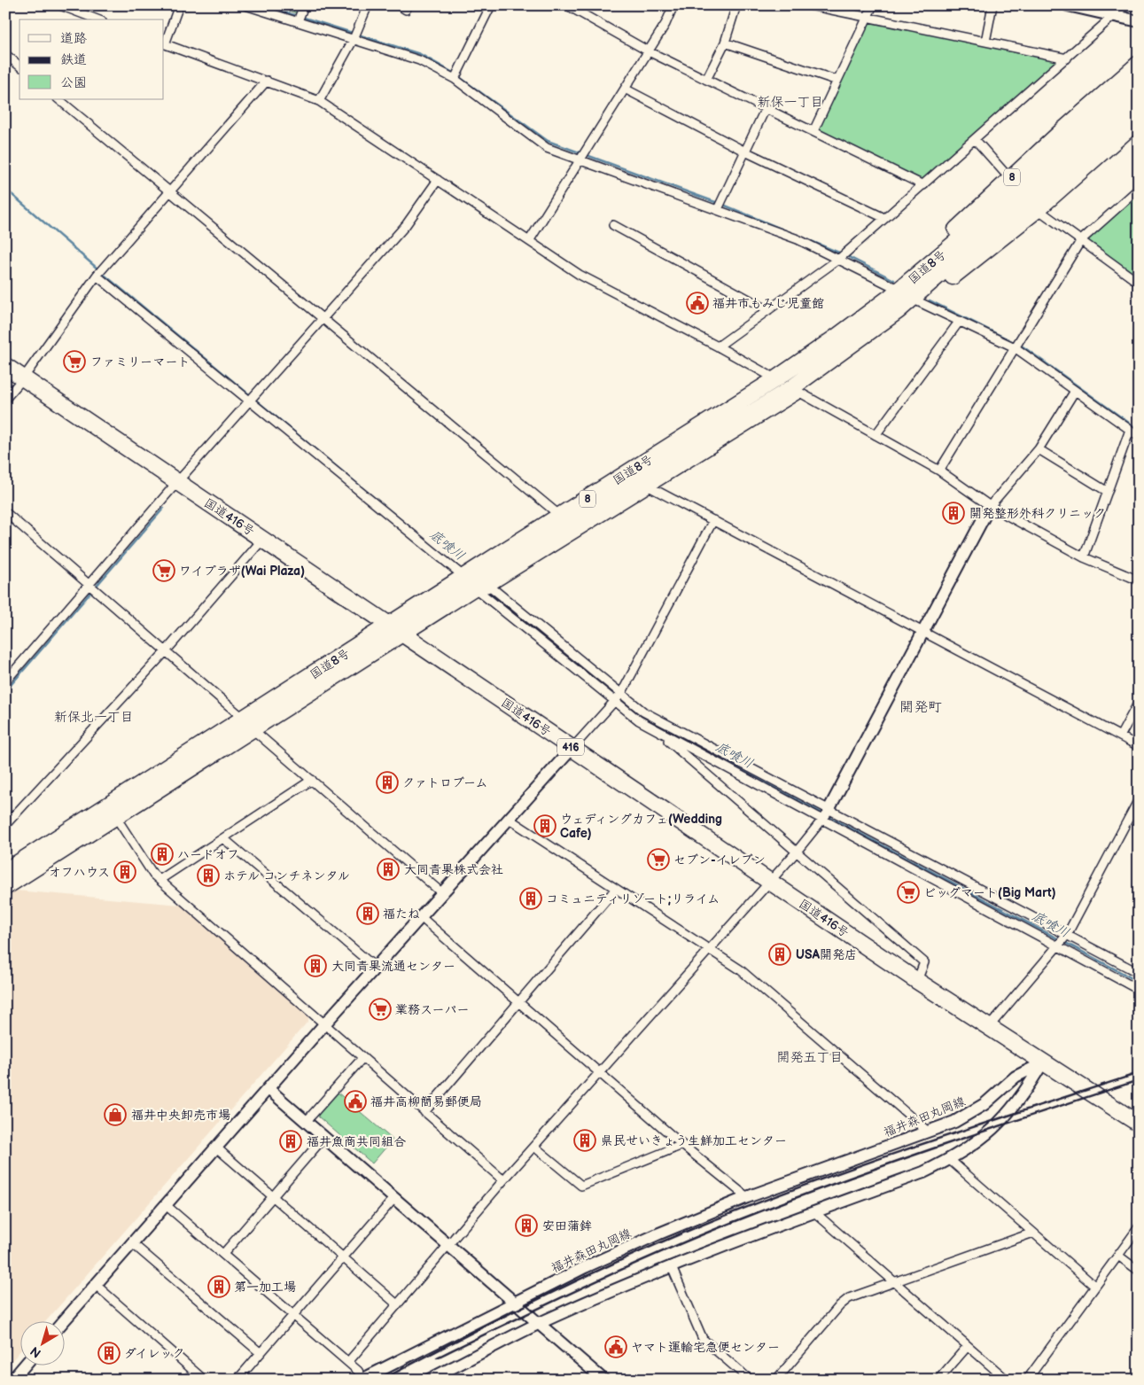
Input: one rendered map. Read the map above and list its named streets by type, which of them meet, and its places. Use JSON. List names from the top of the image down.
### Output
{
  "streets": {
    "highway": [
      "8",
      "国道8号",
      "国道416号",
      "416"
    ],
    "street": ["福井森田丸岡線"]
  },
  "crossings": [
    ["8", "国道8号"],
    ["国道8号", "国道416号"],
    ["国道416号", "福井森田丸岡線"]
  ],
  "districts": [
    "新保一丁目",
    "開発町",
    "新保北一丁目",
    "開発五丁目"
  ],
  "water": ["底喰川"],
  "places": {
    "public building": ["福井市もみじ児童館", "福井高柳簡易郵便局", "ヤマト運輸宅急便センター"],
    "supermarket": [
      "ファミリーマート",
      "ワイプラザ(Wai Plaza)",
      "セブン-イレブン",
      "ビッグマート(Big Mart)",
      "業務スーパー"
    ],
    "building": [
      "開発整形外科クリニック",
      "クァトロブーム",
      "ウェディングカフェ(Wedding Cafe)",
      "ハードオフ",
      "大同青果株式会社",
      "オフハウス",
      "ホテル コンチネンタル",
      "コミュニティリゾート;リライム",
      "福たね",
      "USA開発店",
      "大同青果流通センター",
      "県民せいきょう生鮮加工センター",
      "福井魚商共同組合",
      "安田蒲鉾",
      "第一加工場",
      "ダイレック"
    ],
    "shop": ["福井中央卸売市場"]
  },
  "legend": ["道路", "鉄道", "公園"],
  "north": "bottom left"
}
